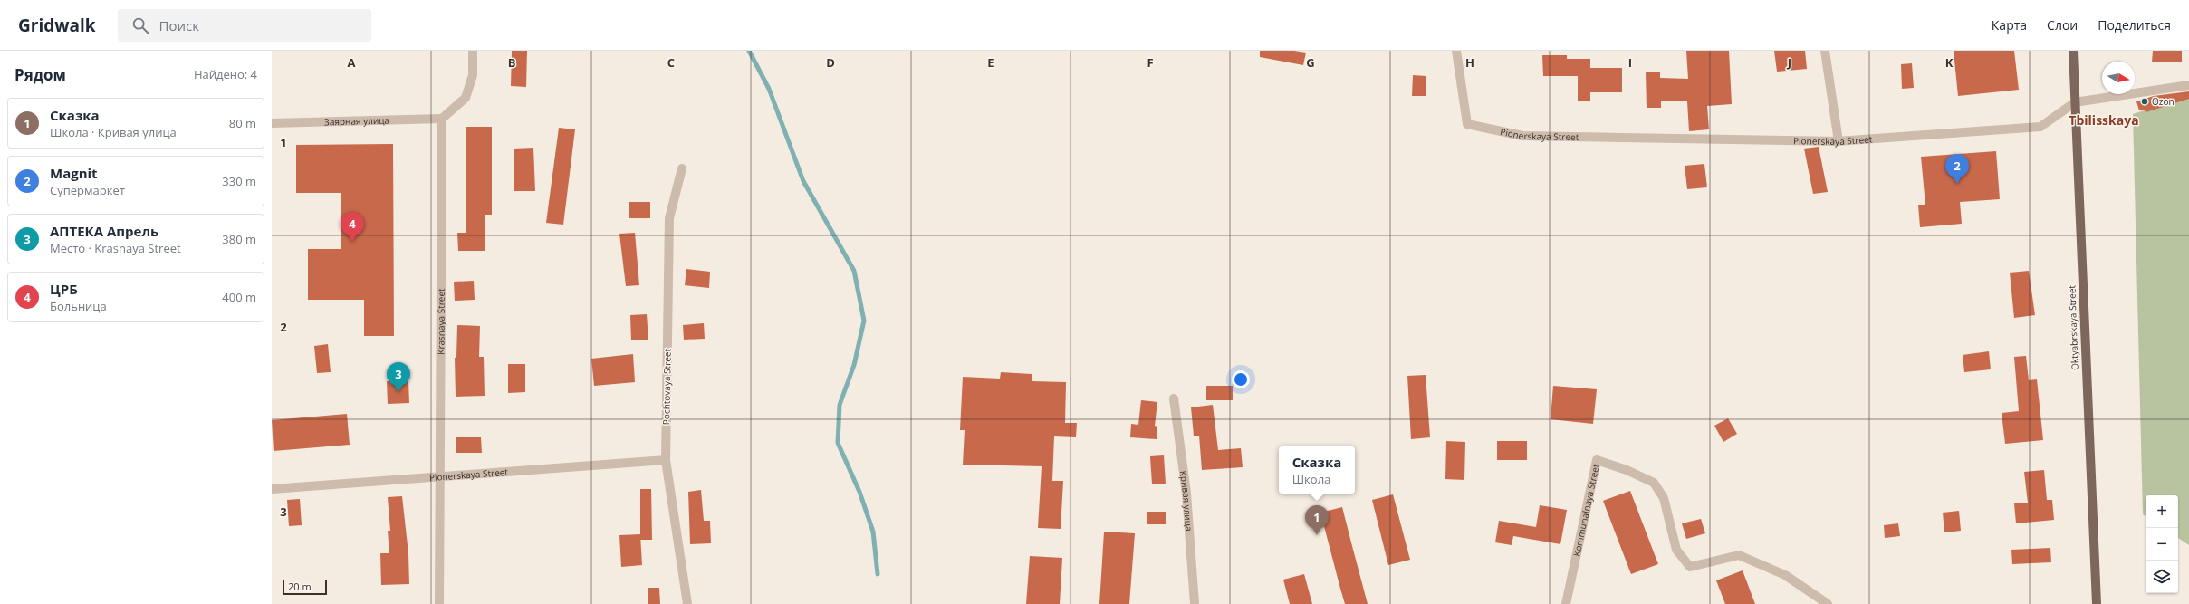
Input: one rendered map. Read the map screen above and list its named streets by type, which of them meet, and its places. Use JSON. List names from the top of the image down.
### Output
{
  "streets": {
    "main road": ["Oktyabrskaya Street"],
    "street": [
      "Заярная улица",
      "Pionerskaya Street",
      "Krasnaya Street",
      "Pochtovaya Street",
      "Кривая улица",
      "Kommunalnaya Street"
    ]
  },
  "crossings": [
    ["Заярная улица", "Krasnaya Street"],
    ["Pionerskaya Street", "Krasnaya Street"],
    ["Pionerskaya Street", "Oktyabrskaya Street"],
    ["Pionerskaya Street", "Pochtovaya Street"]
  ],
  "districts": ["Tbilisskaya"],
  "places": ["Ozon"],
  "scale_bar": "20 m",
  "north": "right",
  "page": {
    "header": "Gridwalk",
    "search": "Поиск",
    "nav": ["Карта", "Слои", "Поделиться"],
    "heading": ["Рядом", "Найдено: 4"],
    "list": [
      {
        "mark": "1",
        "name": "Сказка",
        "note": "Школа · Кривая улица",
        "value": "80 m"
      },
      {
        "mark": "2",
        "name": "Magnit",
        "note": "Супермаркет",
        "value": "330 m"
      },
      {
        "mark": "3",
        "name": "АПТЕКА Апрель",
        "note": "Место · Krasnaya Street",
        "value": "380 m"
      },
      {
        "mark": "4",
        "name": "ЦРБ",
        "note": "Больница",
        "value": "400 m"
      }
    ],
    "pins": [
      "2",
      "4",
      "3",
      "1"
    ],
    "popup": ["Сказка", "Школа"],
    "map_buttons": ["+", "−"],
    "scale": "20 m"
  },
  "grid": {
    "columns": [
      "A",
      "B",
      "C",
      "D",
      "E",
      "F",
      "G",
      "H",
      "I",
      "J",
      "K"
    ],
    "rows": ["1", "2", "3"]
  }
}
